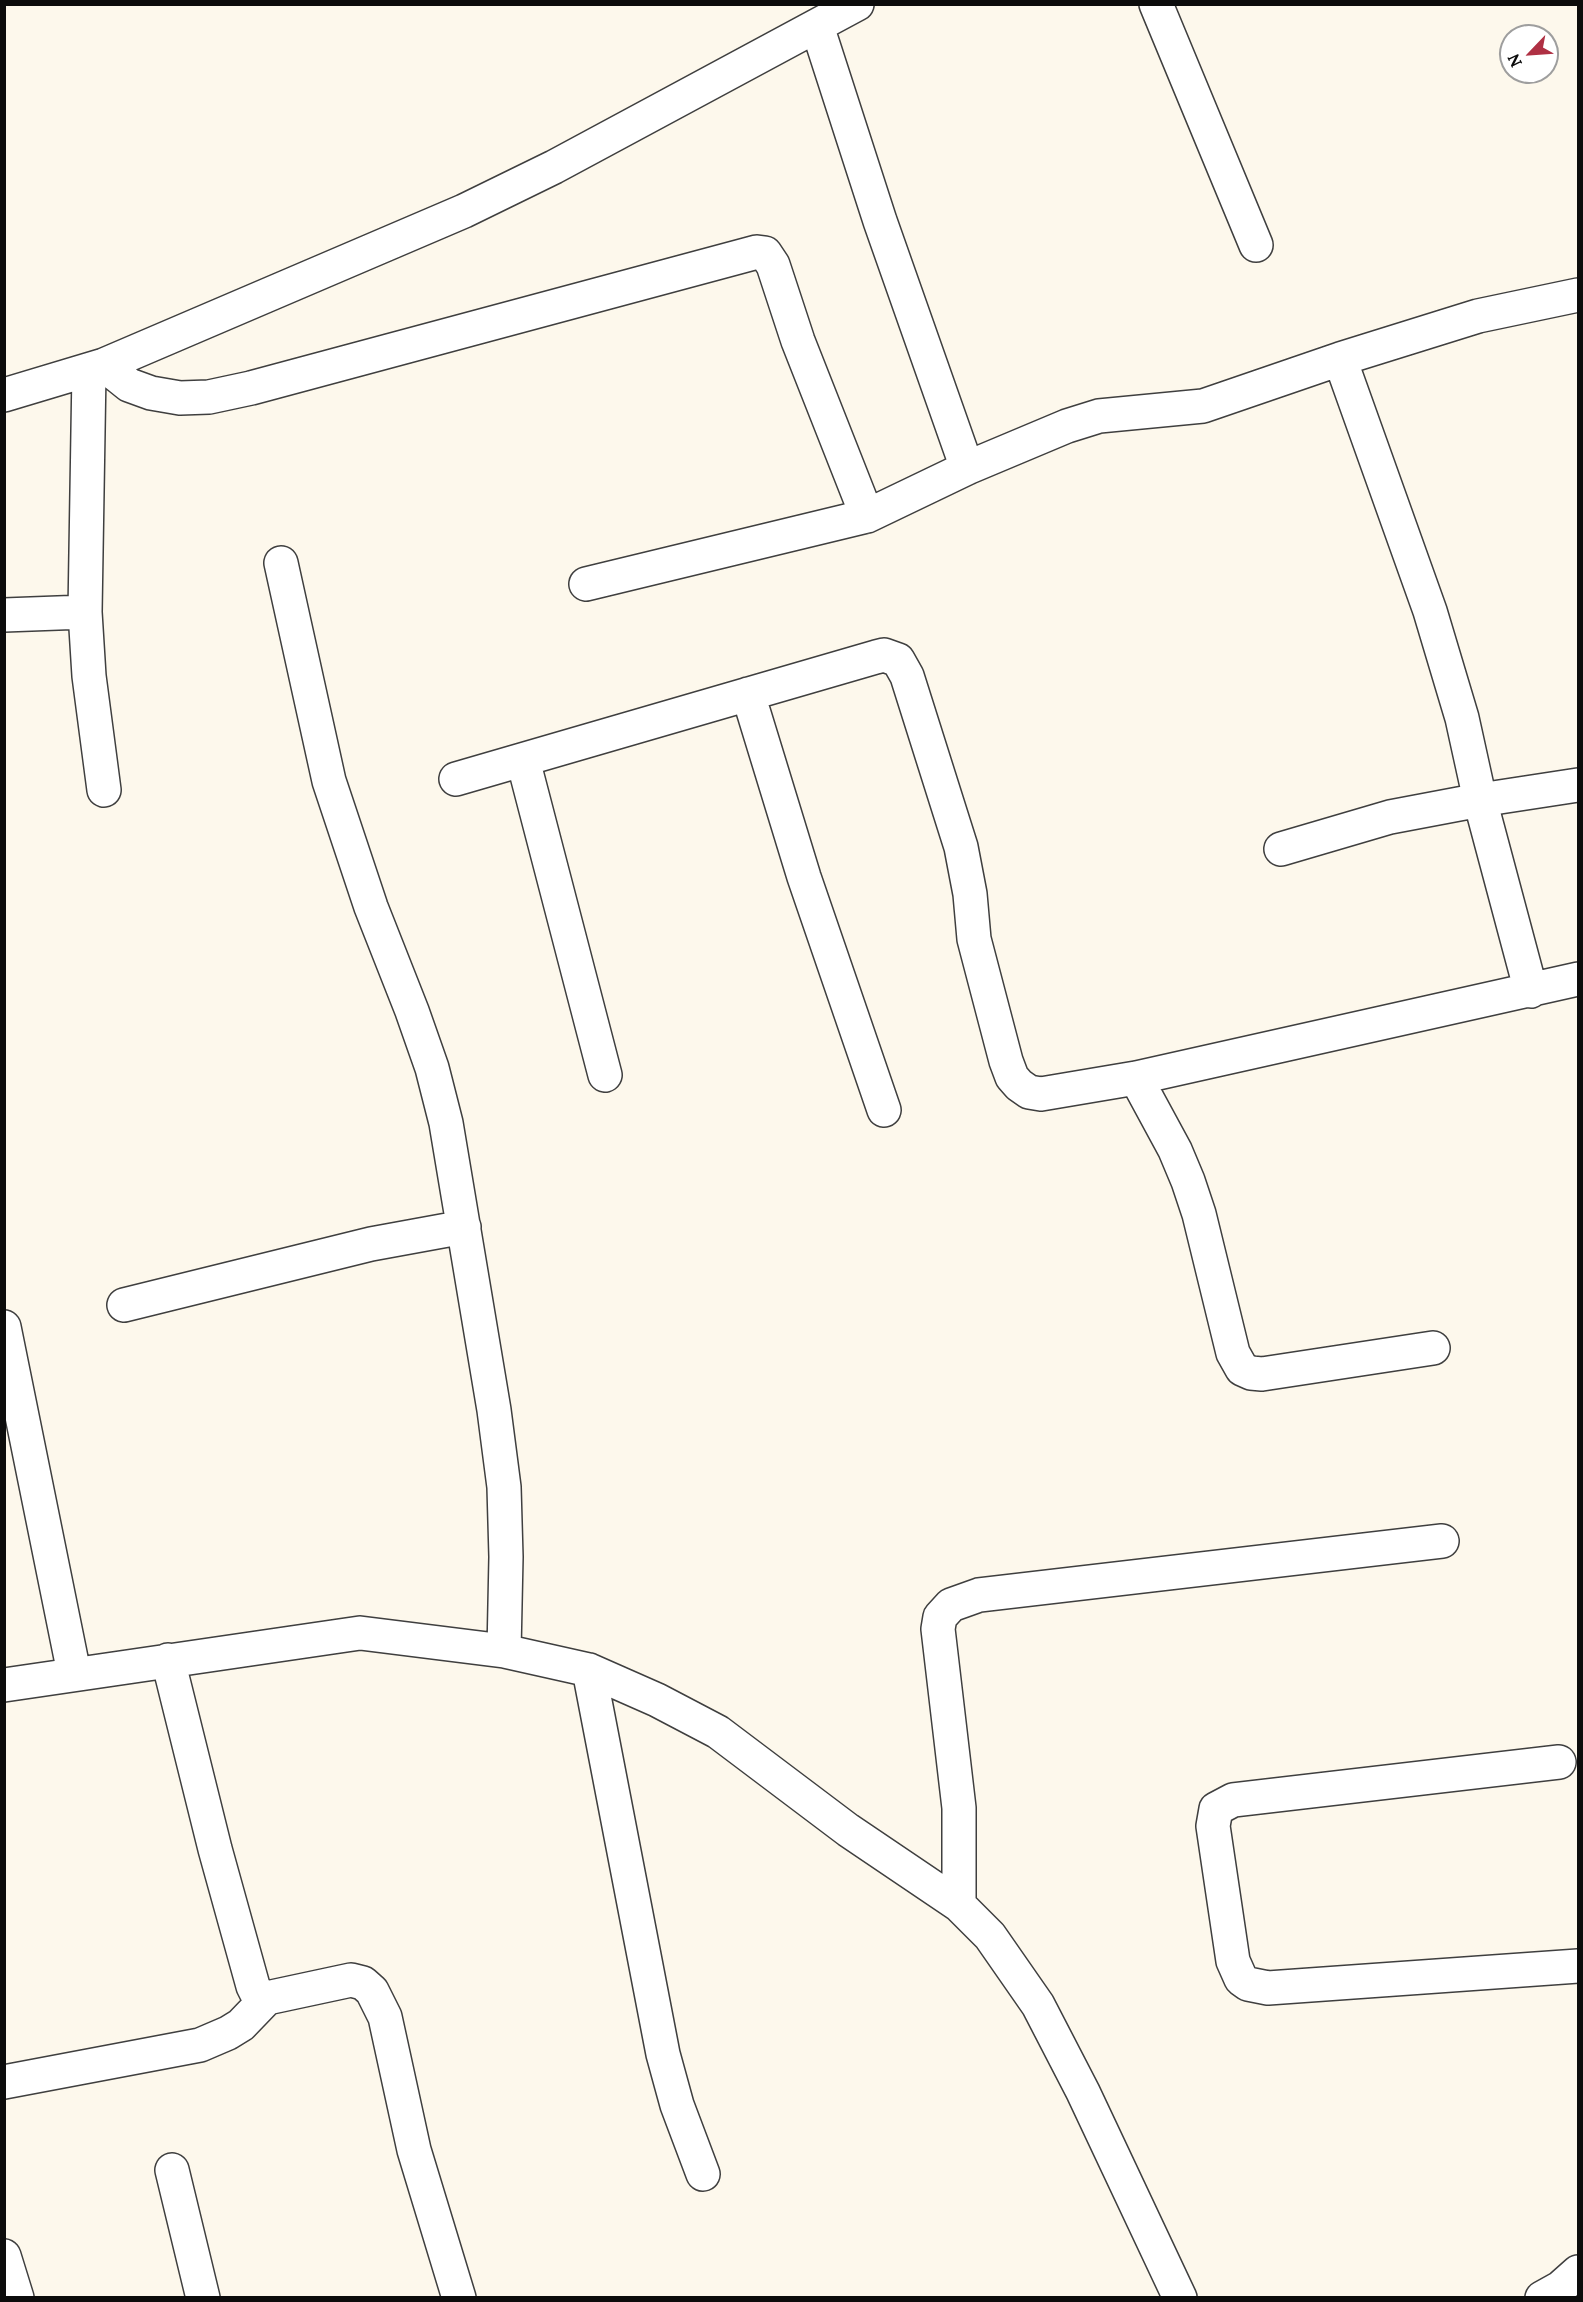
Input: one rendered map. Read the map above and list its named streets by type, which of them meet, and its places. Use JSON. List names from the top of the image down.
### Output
{
  "north": "bottom left"
}
